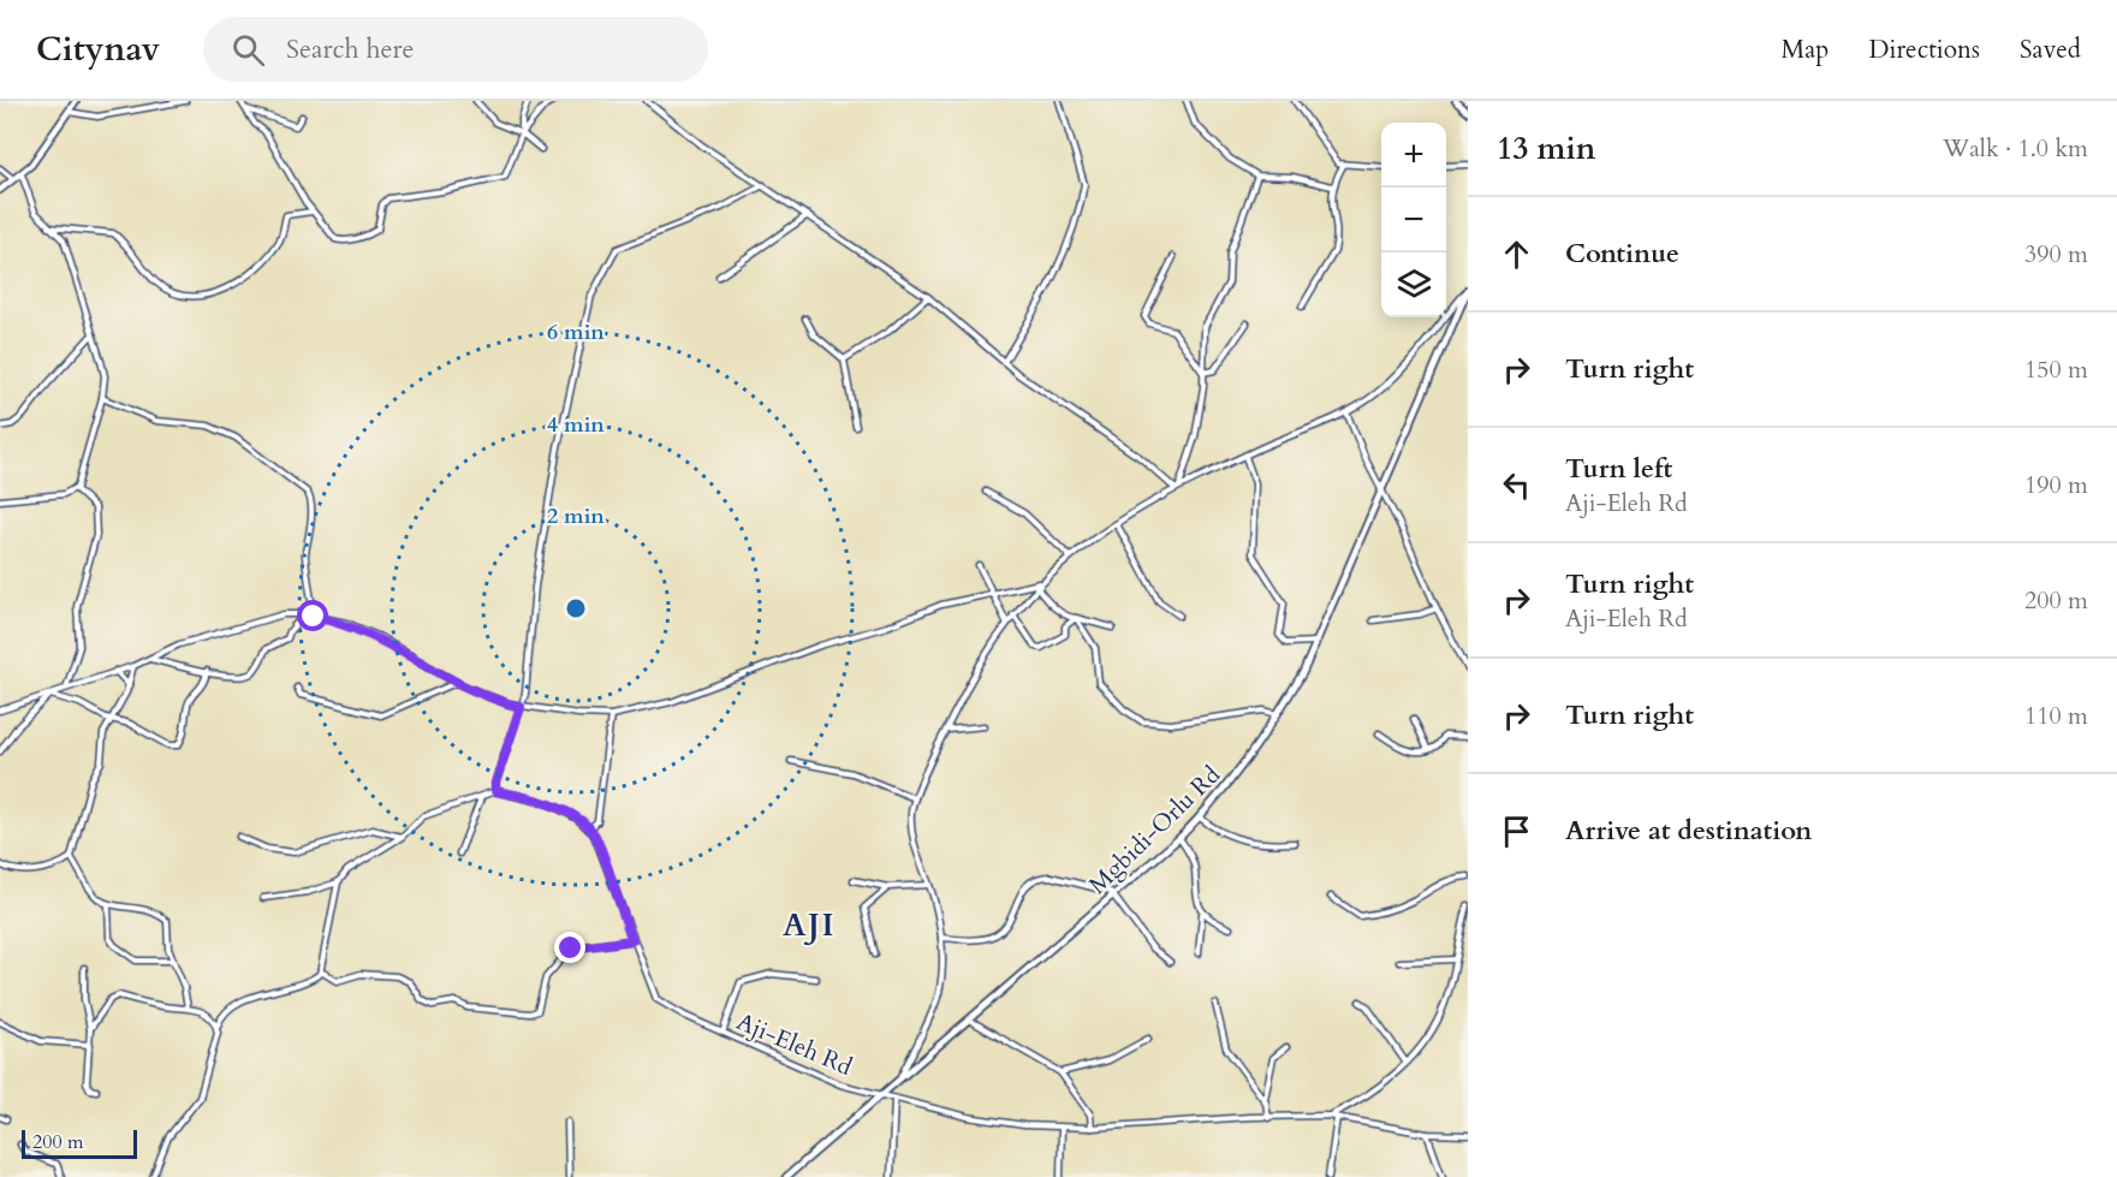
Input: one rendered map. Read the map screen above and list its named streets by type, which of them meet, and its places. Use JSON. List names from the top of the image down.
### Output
{
  "streets": {
    "main road": ["Mgbidi-Orlu Rd"],
    "street": ["Aji-Eleh Rd"]
  },
  "crossings": [
    ["Mgbidi-Orlu Rd", "Aji-Eleh Rd"]
  ],
  "districts": ["AJI"],
  "scale_bar": "200 m",
  "page": {
    "header": "Citynav",
    "search": "Search here",
    "nav": ["Map", "Directions", "Saved"],
    "heading": ["13 min", "Walk · 1.0 km"],
    "map_buttons": ["+", "−"],
    "list": [
      ["Continue", "390 m"],
      ["Turn right", "150 m"],
      ["Turn left", "Aji-Eleh Rd", "190 m"],
      ["Turn right", "Aji-Eleh Rd", "200 m"],
      ["Turn right", "110 m"],
      "Arrive at destination"
    ],
    "scale": "200 m"
  },
  "rings": ["6 min", "4 min", "2 min"]
}
